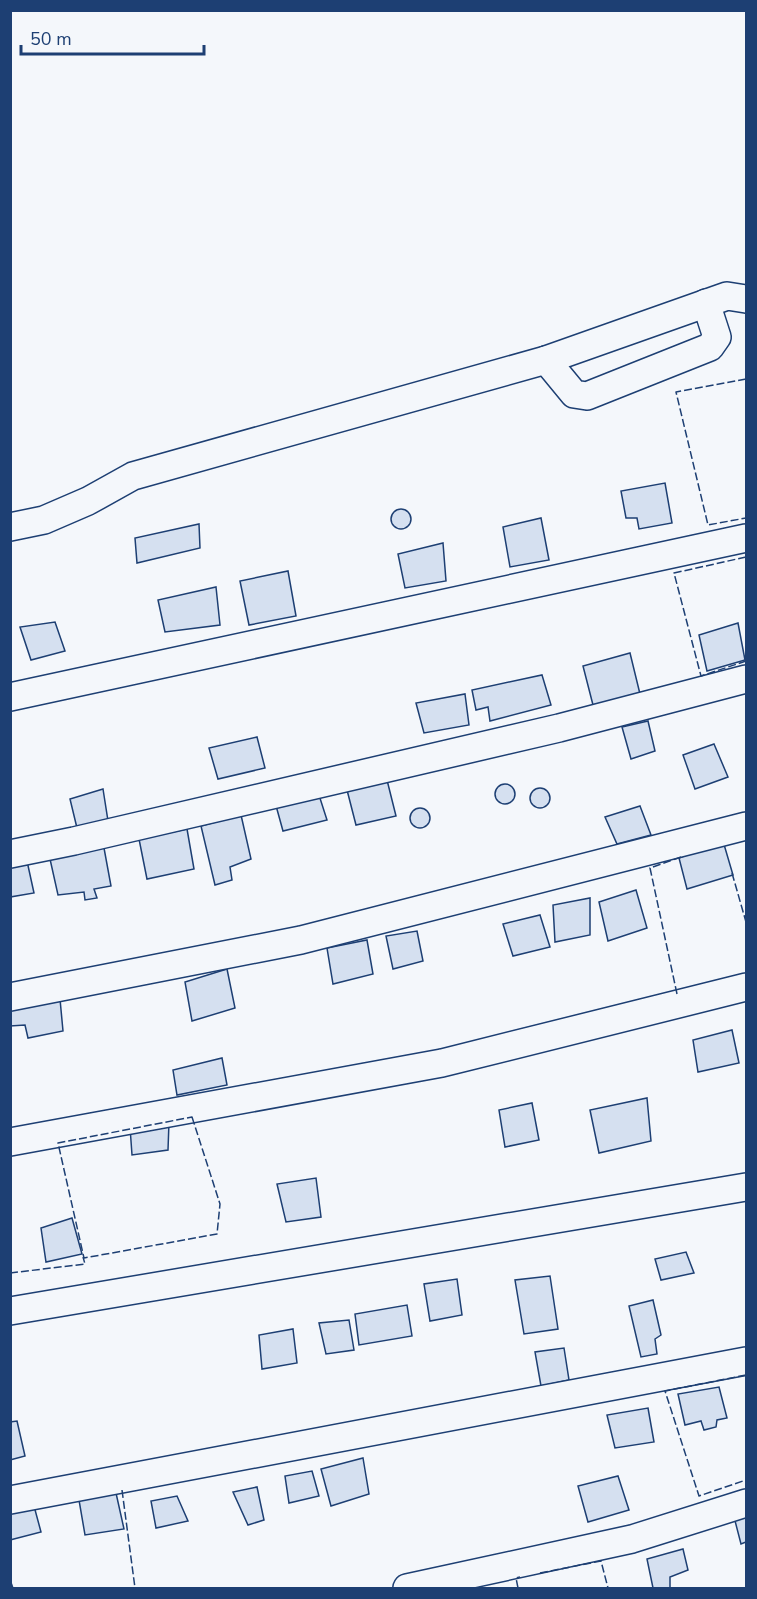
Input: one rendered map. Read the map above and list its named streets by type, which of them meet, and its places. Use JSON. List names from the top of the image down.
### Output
{
  "scale_bar": "50 m"
}
